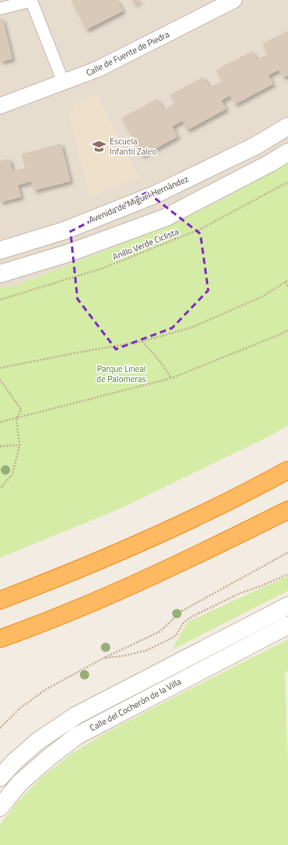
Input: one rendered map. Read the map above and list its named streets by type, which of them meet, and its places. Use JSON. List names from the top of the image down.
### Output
{
  "streets": {
    "street": ["Calle de Fuente de Piedra", "Avenida de Miguel Hernández", "Calle del Cocherón de la Villa"],
    "path": ["Anillo Verde Ciclista"]
  },
  "parks": ["Parque Lineal de Palomeras"],
  "places": {
    "school or university": ["Escuela Infantil Zaleo"]
  }
}
